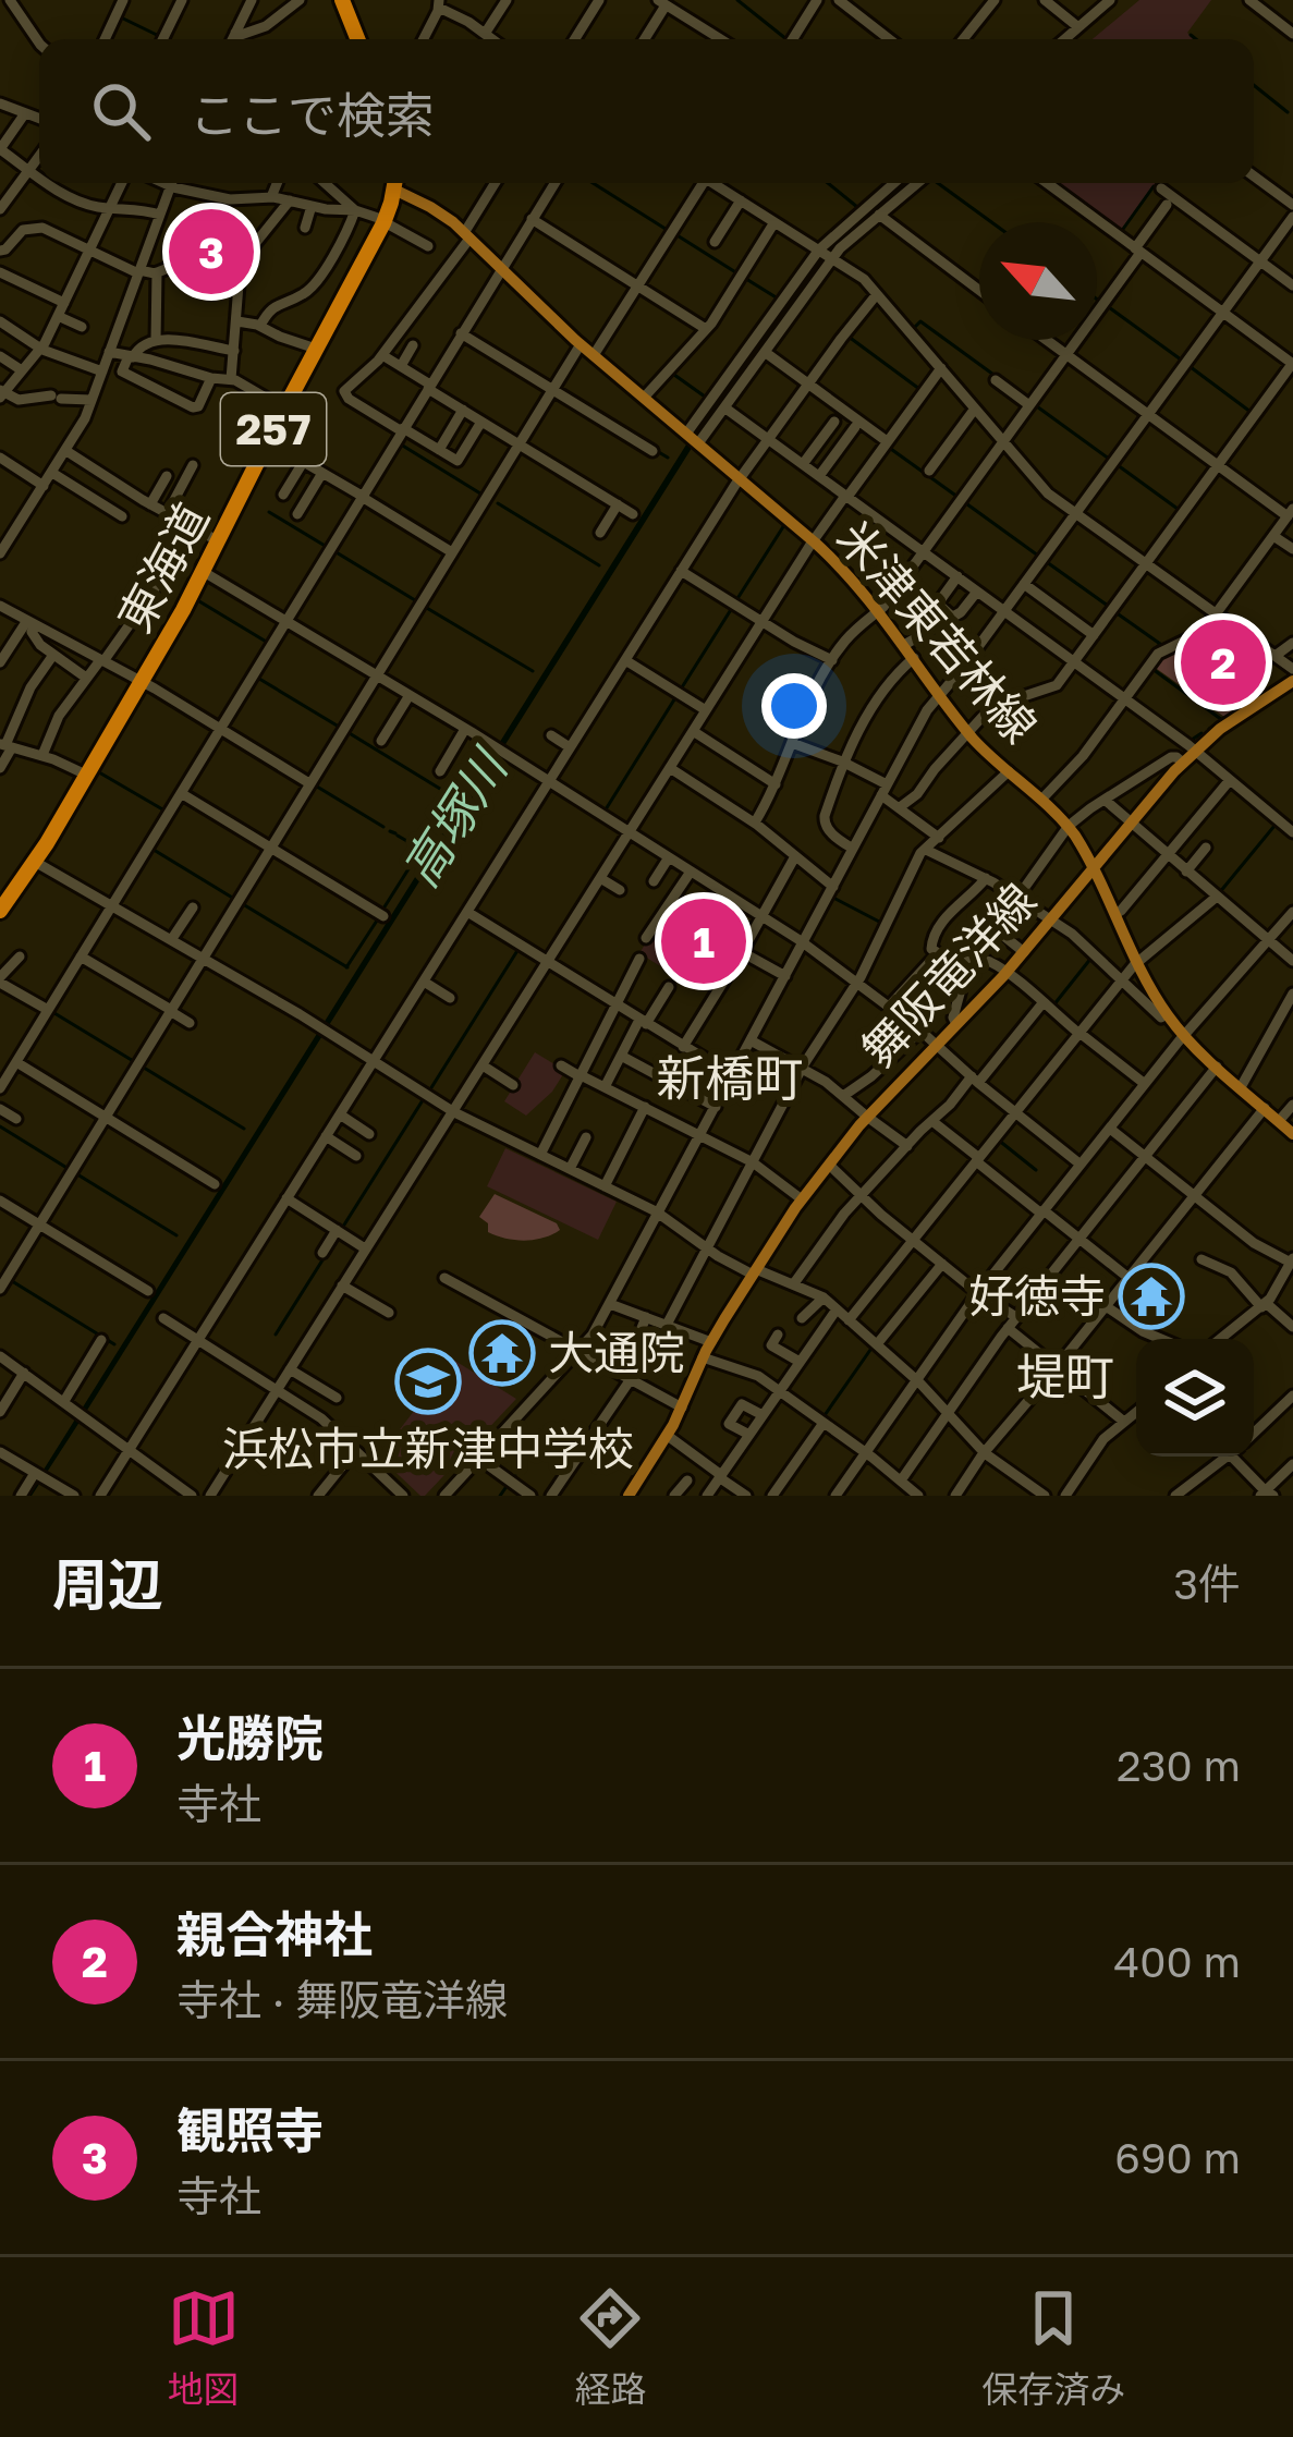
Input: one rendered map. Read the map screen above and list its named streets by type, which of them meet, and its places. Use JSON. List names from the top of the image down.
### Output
{
  "streets": {
    "highway": ["257", "東海道"],
    "main road": ["米津東若林線", "舞阪竜洋線"]
  },
  "crossings": [
    ["米津東若林線", "舞阪竜洋線"]
  ],
  "districts": ["新橋町", "堤町"],
  "water": ["高塚川"],
  "places": {
    "temple": ["好徳寺", "大通院"],
    "school or university": ["浜松市立新津中学校"]
  },
  "north": "top left",
  "page": {
    "search": "ここで検索",
    "pins": ["3", "2", "1"],
    "heading": ["周辺", "3件"],
    "list": [
      {
        "mark": "1",
        "name": "光勝院",
        "note": "寺社",
        "value": "230 m"
      },
      {
        "mark": "2",
        "name": "親合神社",
        "note": "寺社 · 舞阪竜洋線",
        "value": "400 m"
      },
      {
        "mark": "3",
        "name": "観照寺",
        "note": "寺社",
        "value": "690 m"
      }
    ],
    "nav": ["地図", "経路", "保存済み"]
  }
}
